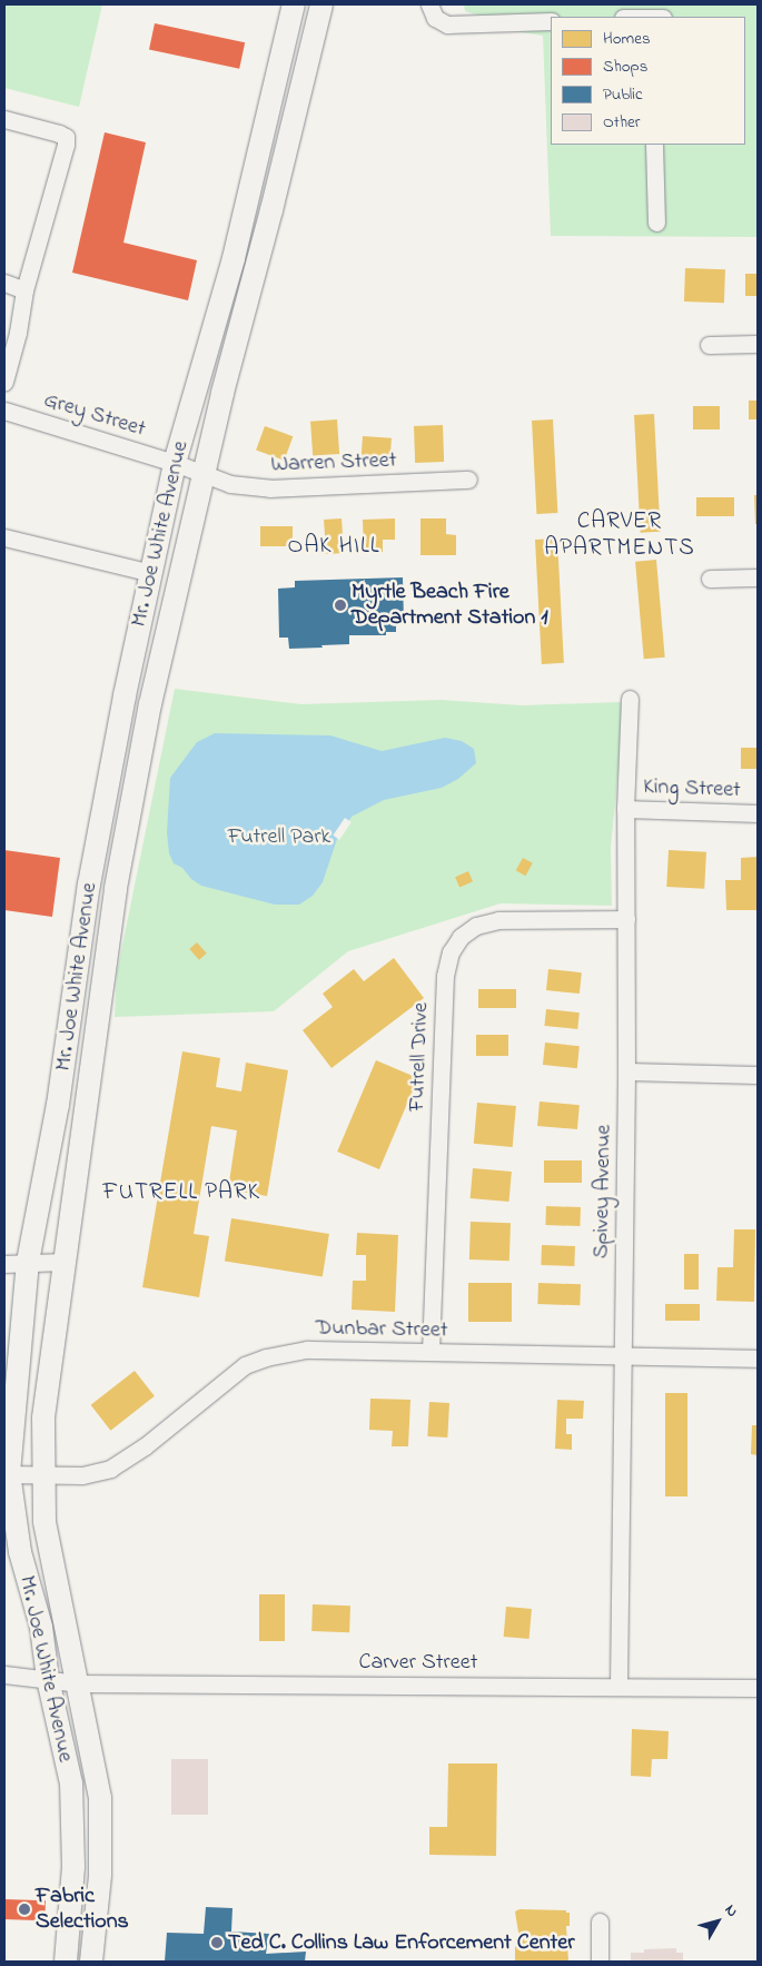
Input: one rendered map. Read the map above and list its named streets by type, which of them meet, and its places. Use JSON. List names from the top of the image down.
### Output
{
  "streets": {
    "main road": ["Mr. Joe White Avenue"],
    "street": [
      "Grey Street",
      "Warren Street",
      "King Street",
      "Futrell Drive",
      "Spivey Avenue",
      "Dunbar Street",
      "Carver Street"
    ]
  },
  "crossings": [
    ["Grey Street", "Warren Street"],
    ["Grey Street", "Mr. Joe White Avenue"],
    ["Warren Street", "Mr. Joe White Avenue"],
    ["Mr. Joe White Avenue", "Dunbar Street"],
    ["Mr. Joe White Avenue", "Carver Street"],
    ["King Street", "Spivey Avenue"],
    ["Futrell Drive", "Spivey Avenue"],
    ["Futrell Drive", "Dunbar Street"],
    ["Spivey Avenue", "Dunbar Street"],
    ["Spivey Avenue", "Carver Street"]
  ],
  "districts": ["CARVER APARTMENTS", "OAK HILL", "FUTRELL PARK"],
  "parks": ["Futrell Park"],
  "places": ["Myrtle Beach Fire Department Station 1", "Fabric Selections", "Ted C. Collins Law Enforcement Center"],
  "legend": [
    "Homes",
    "Shops",
    "Public",
    "Other"
  ],
  "north": "top right"
}
